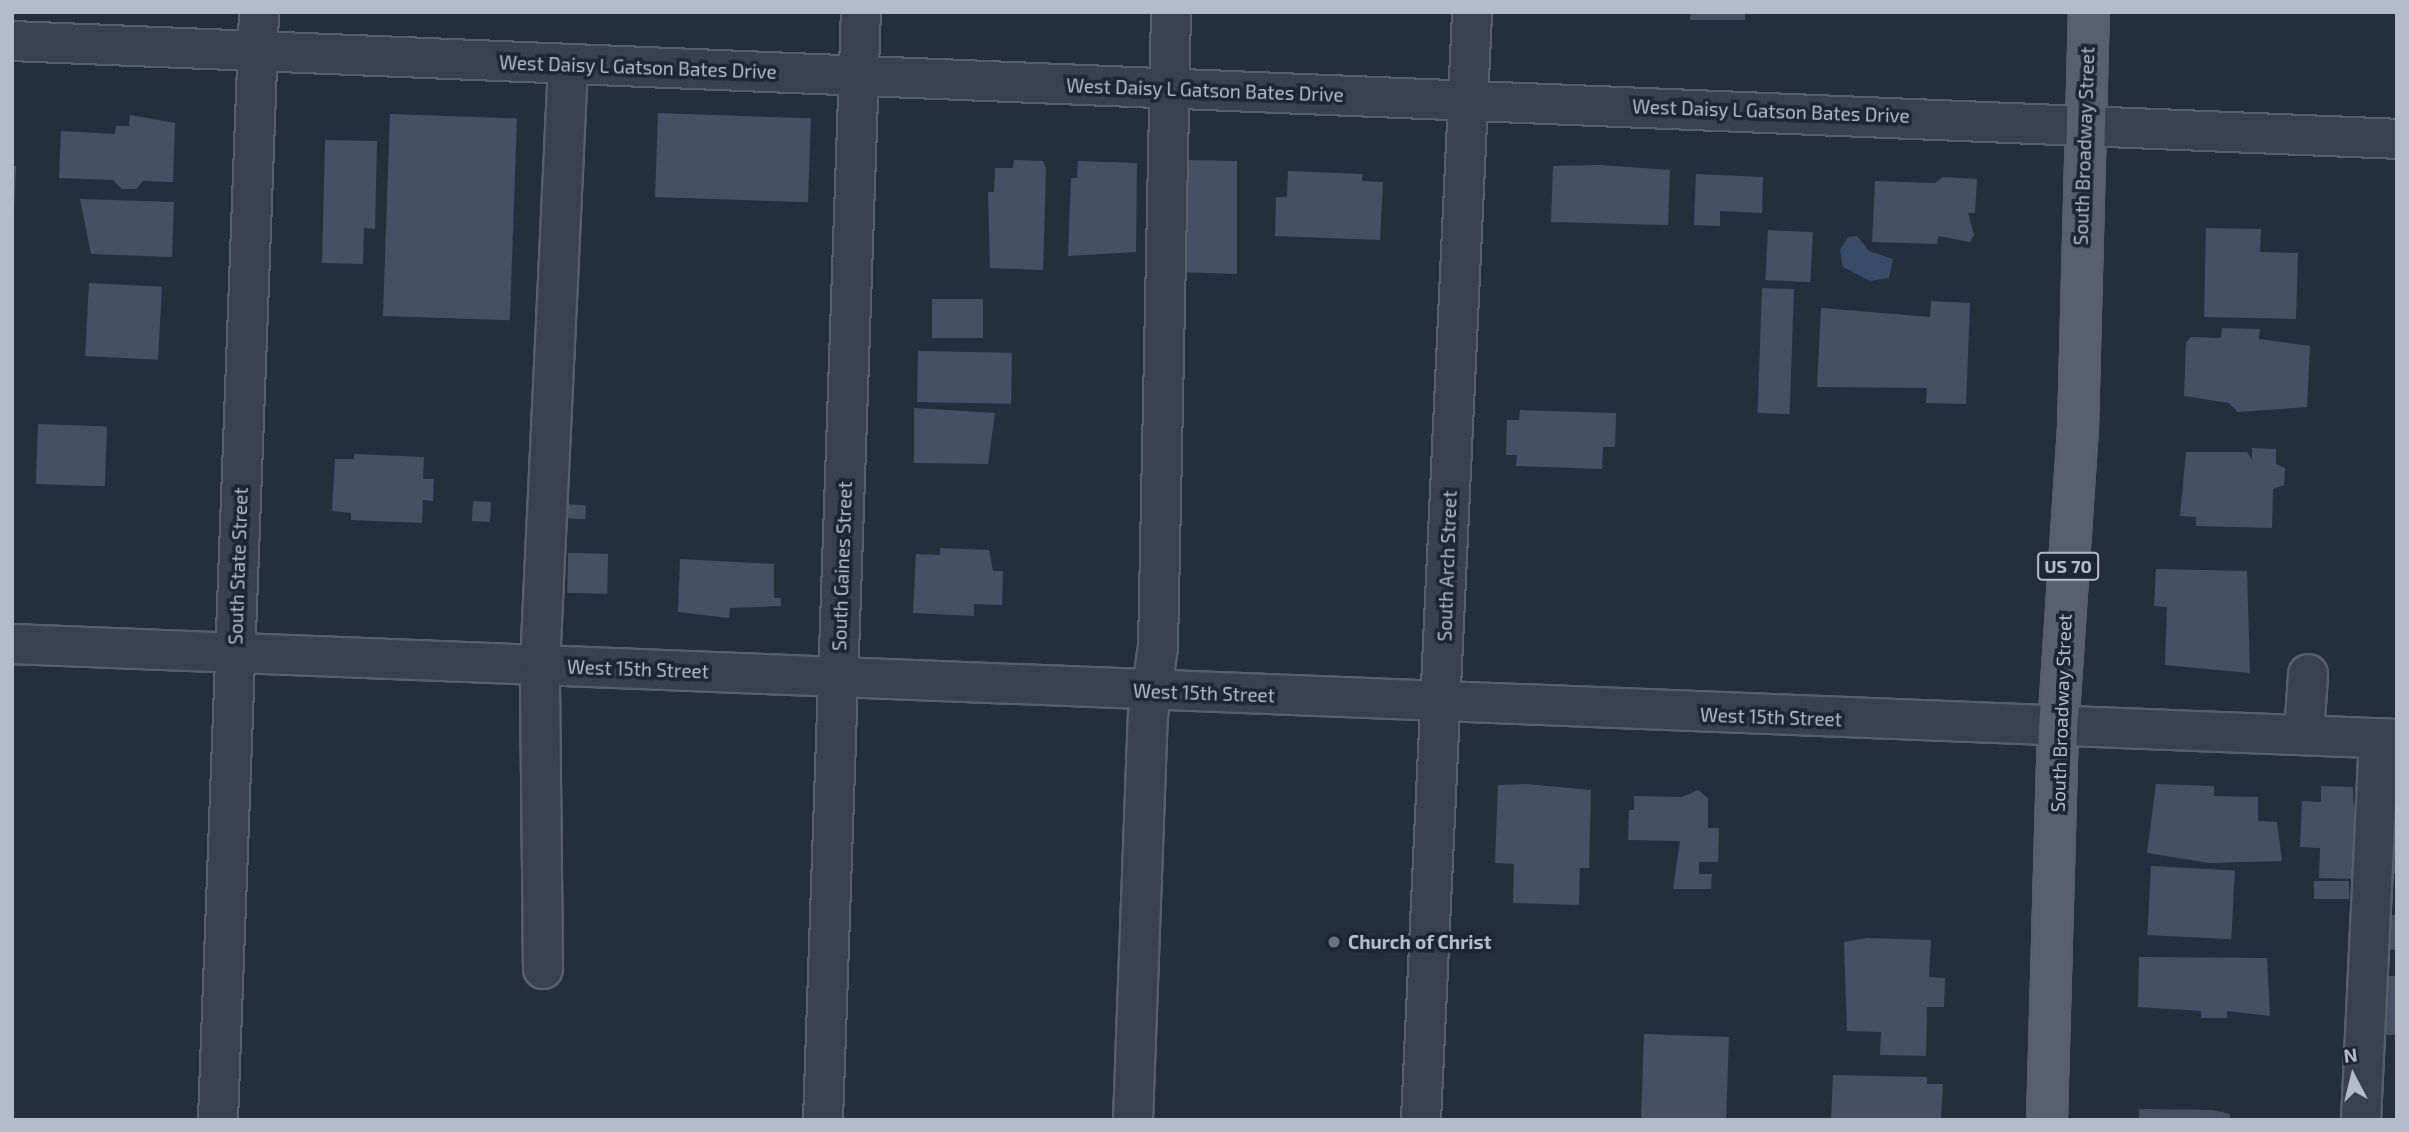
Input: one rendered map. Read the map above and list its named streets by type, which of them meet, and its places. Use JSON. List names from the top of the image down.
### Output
{
  "streets": {
    "main road": ["South Broadway Street", "US 70"],
    "street": [
      "West Daisy L Gatson Bates Drive",
      "South State Street",
      "South Gaines Street",
      "South Arch Street",
      "West 15th Street"
    ]
  },
  "crossings": [
    ["West Daisy L Gatson Bates Drive", "South Broadway Street"],
    ["West Daisy L Gatson Bates Drive", "South State Street"],
    ["West Daisy L Gatson Bates Drive", "South Gaines Street"],
    ["West Daisy L Gatson Bates Drive", "South Arch Street"],
    ["South Broadway Street", "West 15th Street"],
    ["South State Street", "West 15th Street"],
    ["South Gaines Street", "West 15th Street"],
    ["South Arch Street", "West 15th Street"]
  ],
  "places": ["Church of Christ"],
  "north": "top"
}
